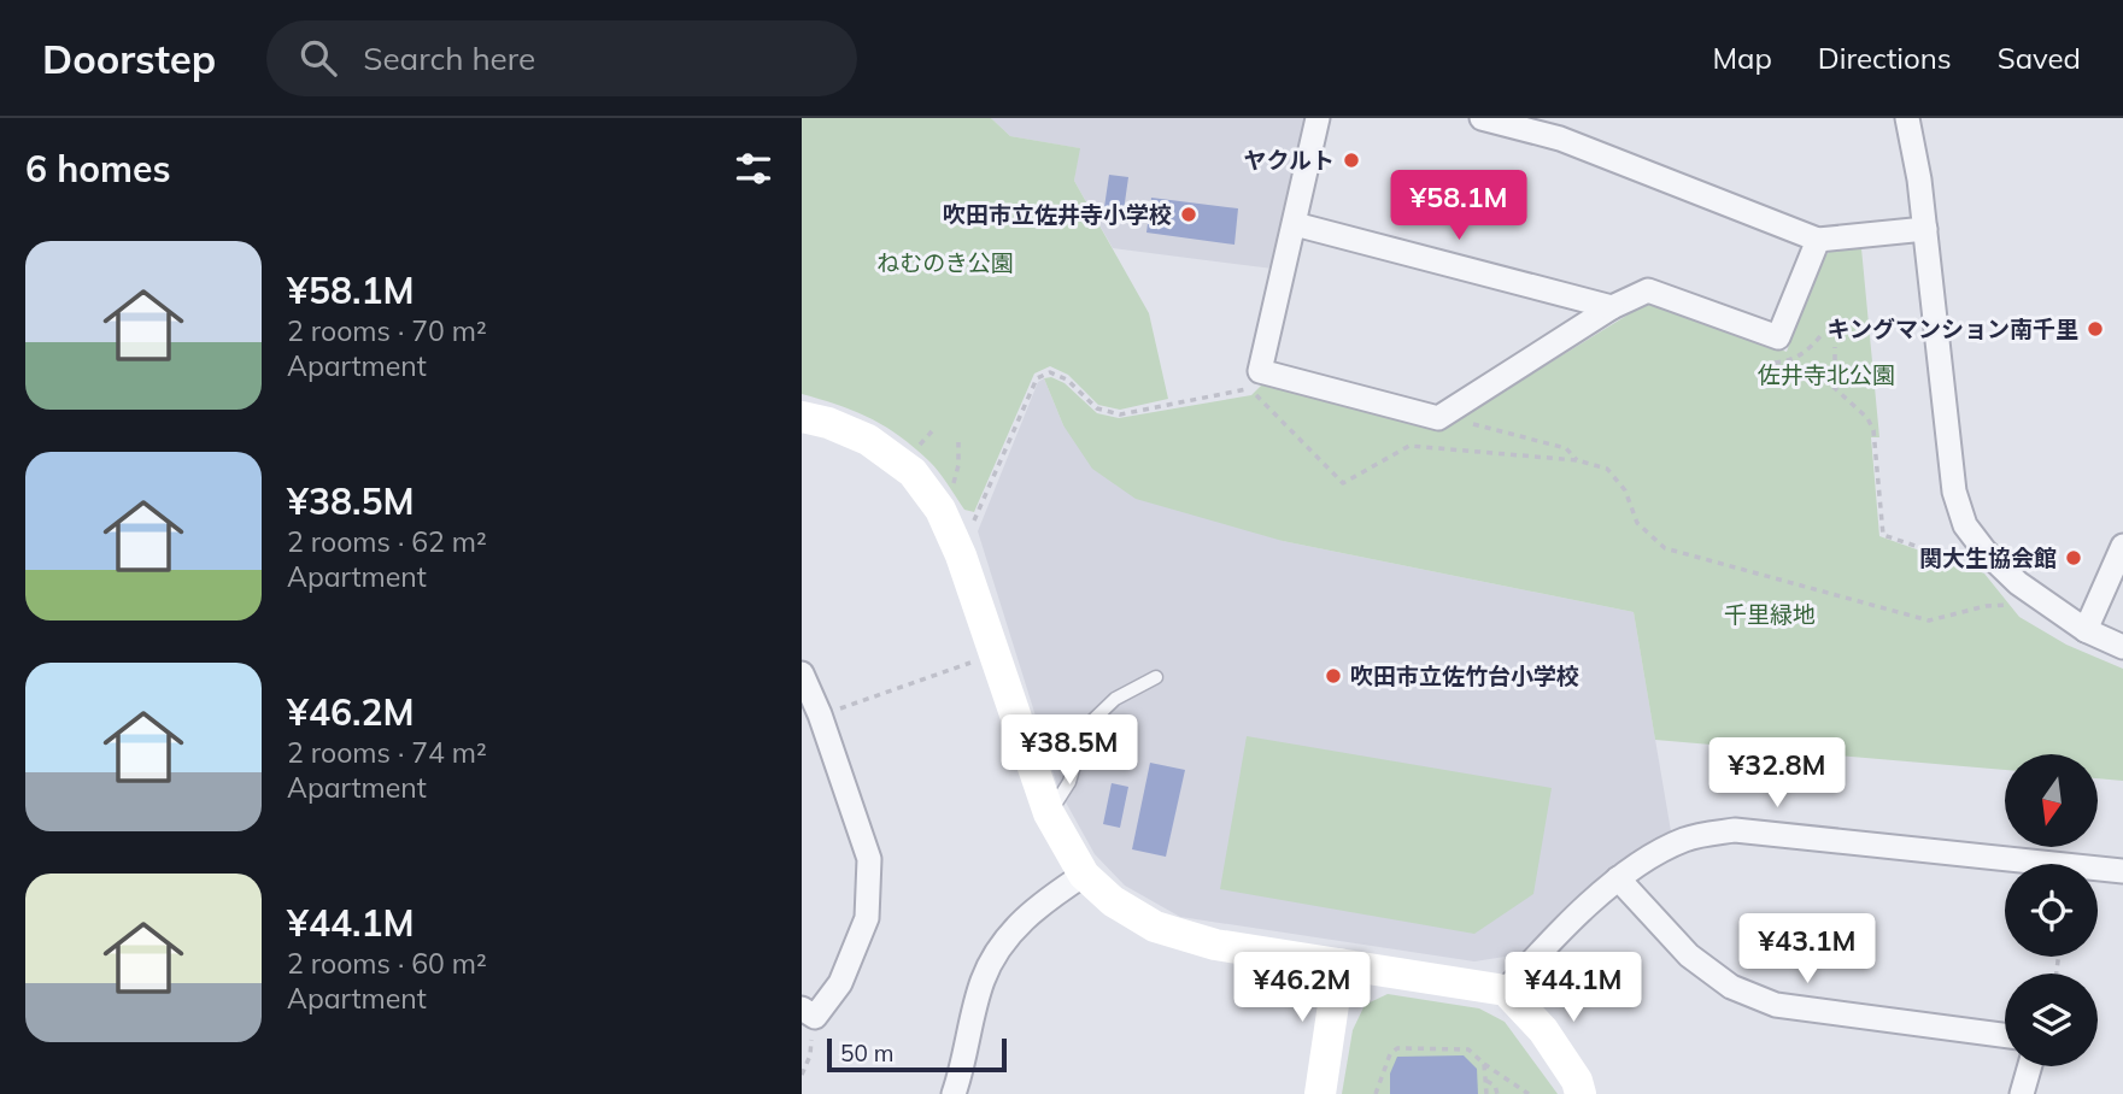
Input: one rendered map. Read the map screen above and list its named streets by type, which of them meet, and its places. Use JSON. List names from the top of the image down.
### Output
{
  "parks": ["ねむのき公園", "佐井寺北公園", "千里緑地"],
  "places": [
    "ヤクルト",
    "吹田市立佐井寺小学校",
    "キングマンション南千里",
    "関大生協会館",
    "吹田市立佐竹台小学校"
  ],
  "scale_bar": "50 m",
  "north": "bottom",
  "page": {
    "header": "Doorstep",
    "search": "Search here",
    "nav": ["Map", "Directions", "Saved"],
    "heading": "6 homes",
    "price": [
      "¥58.1M",
      "¥38.5M",
      "¥32.8M",
      "¥43.1M",
      "¥46.2M",
      "¥44.1M"
    ],
    "list": [
      {
        "name": "¥58.1M",
        "note": "2 rooms · 70 m² · Apartment"
      },
      {
        "name": "¥38.5M",
        "note": "2 rooms · 62 m² · Apartment"
      },
      {
        "name": "¥46.2M",
        "note": "2 rooms · 74 m² · Apartment"
      },
      {
        "name": "¥44.1M",
        "note": "2 rooms · 60 m² · Apartment"
      }
    ],
    "scale": "50 m"
  }
}
